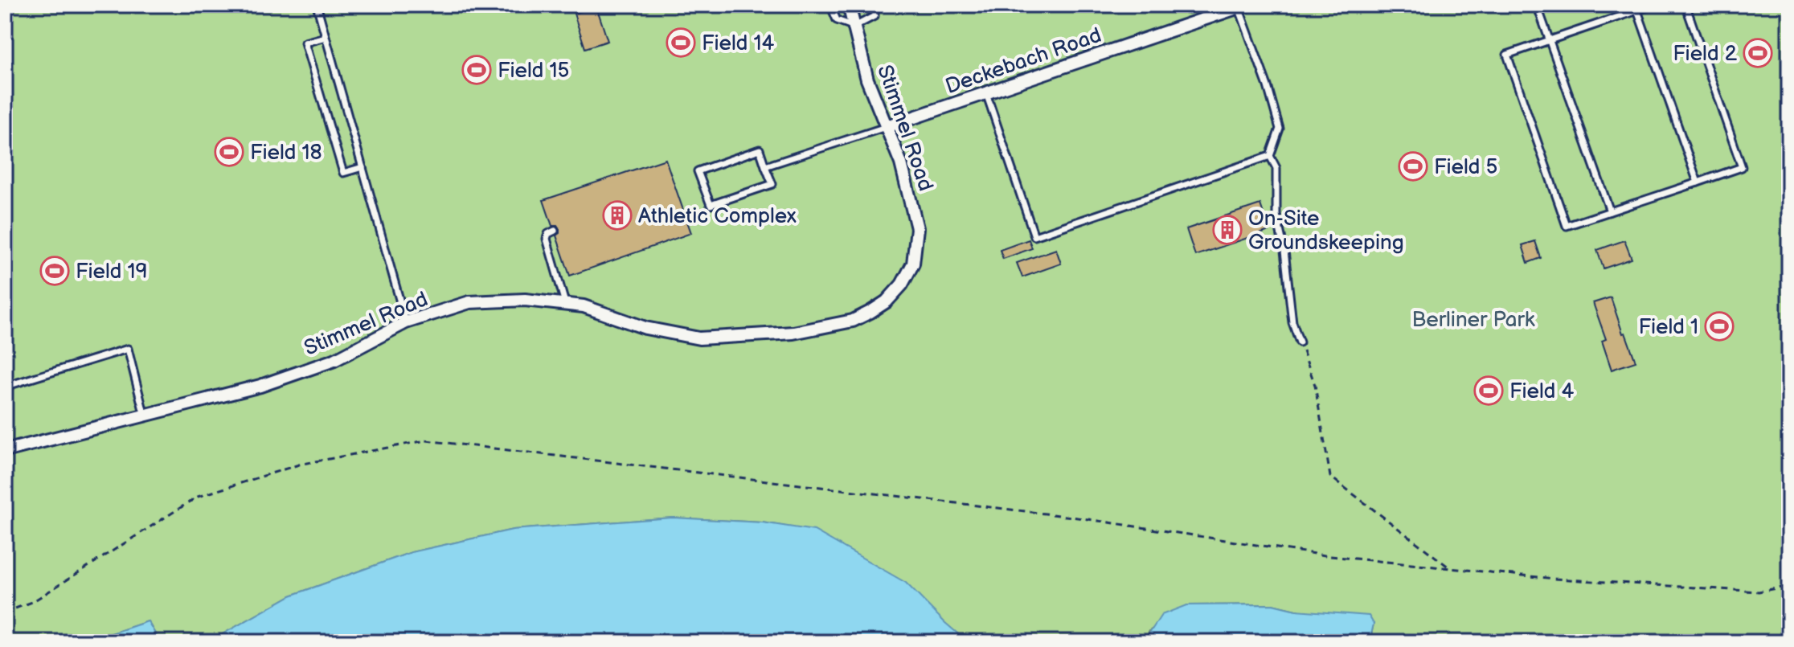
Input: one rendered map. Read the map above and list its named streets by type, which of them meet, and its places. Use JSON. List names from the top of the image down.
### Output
{
  "streets": {
    "street": ["Deckebach Road", "Stimmel Road"]
  },
  "crossings": [
    ["Deckebach Road", "Stimmel Road"]
  ],
  "parks": ["Berliner Park"],
  "places": {
    "sports": [
      "Field 14",
      "Field 2",
      "Field 15",
      "Field 18",
      "Field 5",
      "Field 19",
      "Field 1",
      "Field 4"
    ],
    "building": ["Athletic Complex", "On-Site Groundskeeping"]
  }
}
